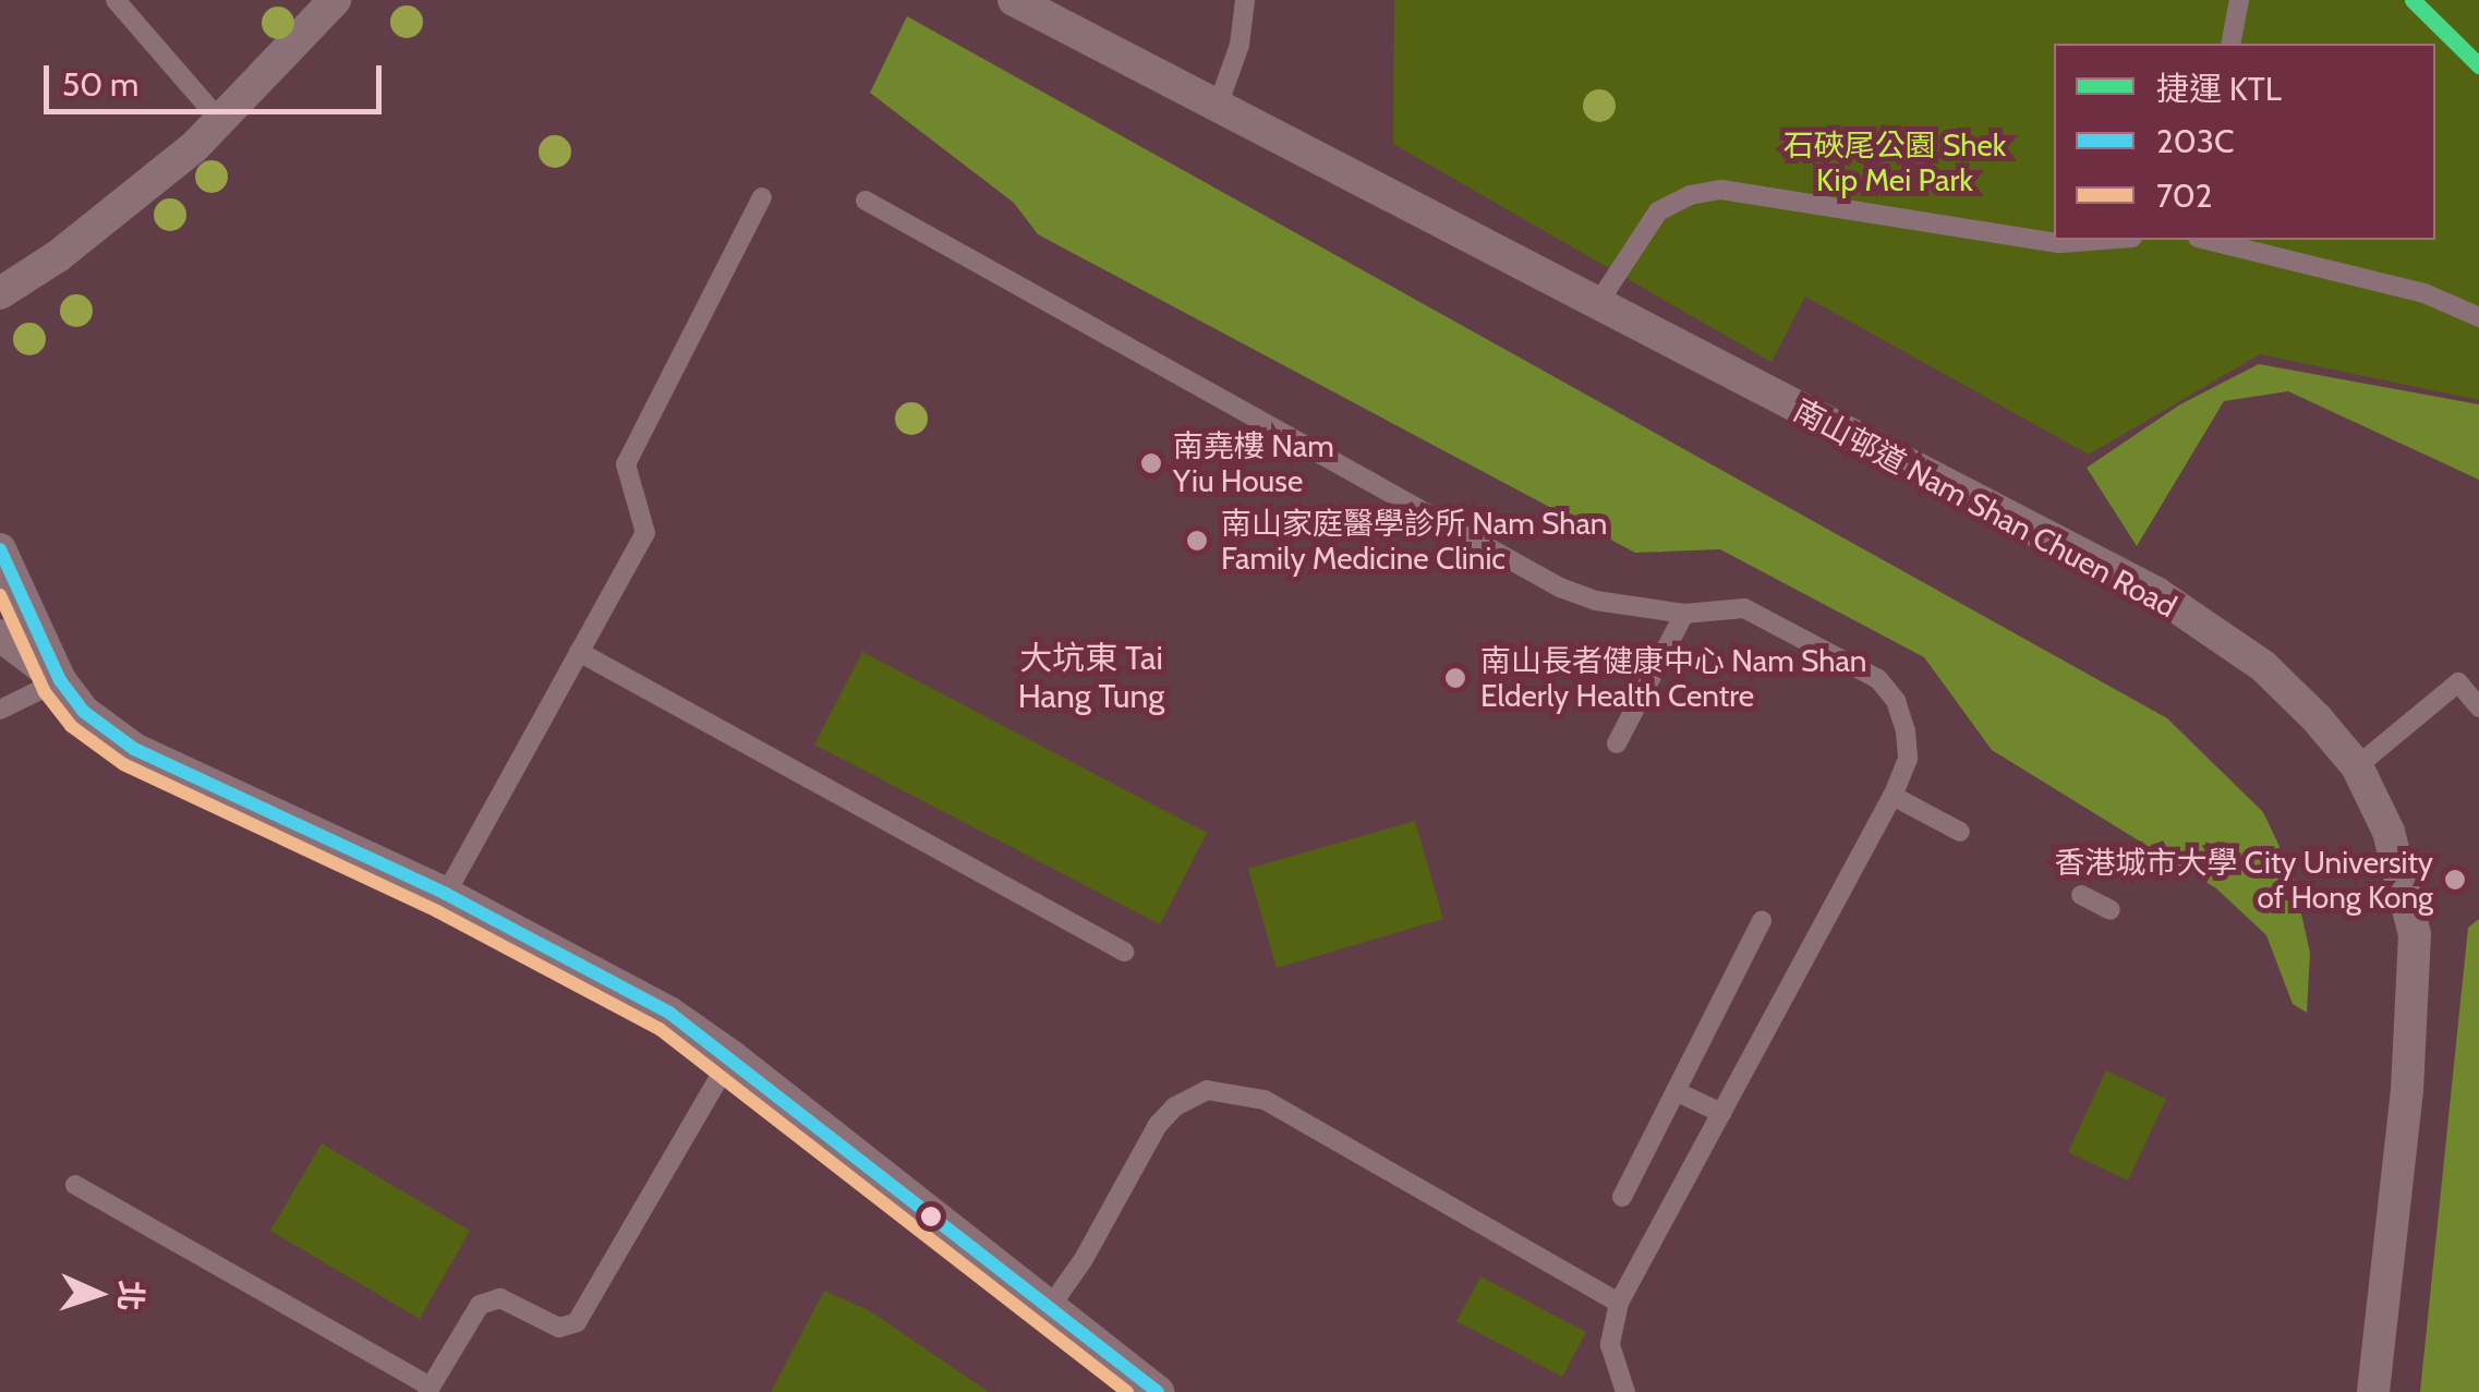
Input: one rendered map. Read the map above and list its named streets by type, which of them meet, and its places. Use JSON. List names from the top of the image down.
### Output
{
  "streets": {
    "street": ["南山邨道 Nam Shan Chuen Road"]
  },
  "districts": ["大坑東 Tai Hang Tung"],
  "parks": ["石硤尾公園 Shek Kip Mei Park"],
  "places": [
    "南堯樓 Nam Yiu House",
    "南山家庭醫學診所 Nam Shan Family Medicine Clinic",
    "南山長者健康中心 Nam Shan Elderly Health Centre",
    "香港城市大學 City University of Hong Kong"
  ],
  "lines": ["metro line KTL", "transit line 203C", "transit line 702"],
  "legend": ["捷運 KTL", "203C", "702"],
  "scale_bar": "50 m",
  "north": "right"
}
